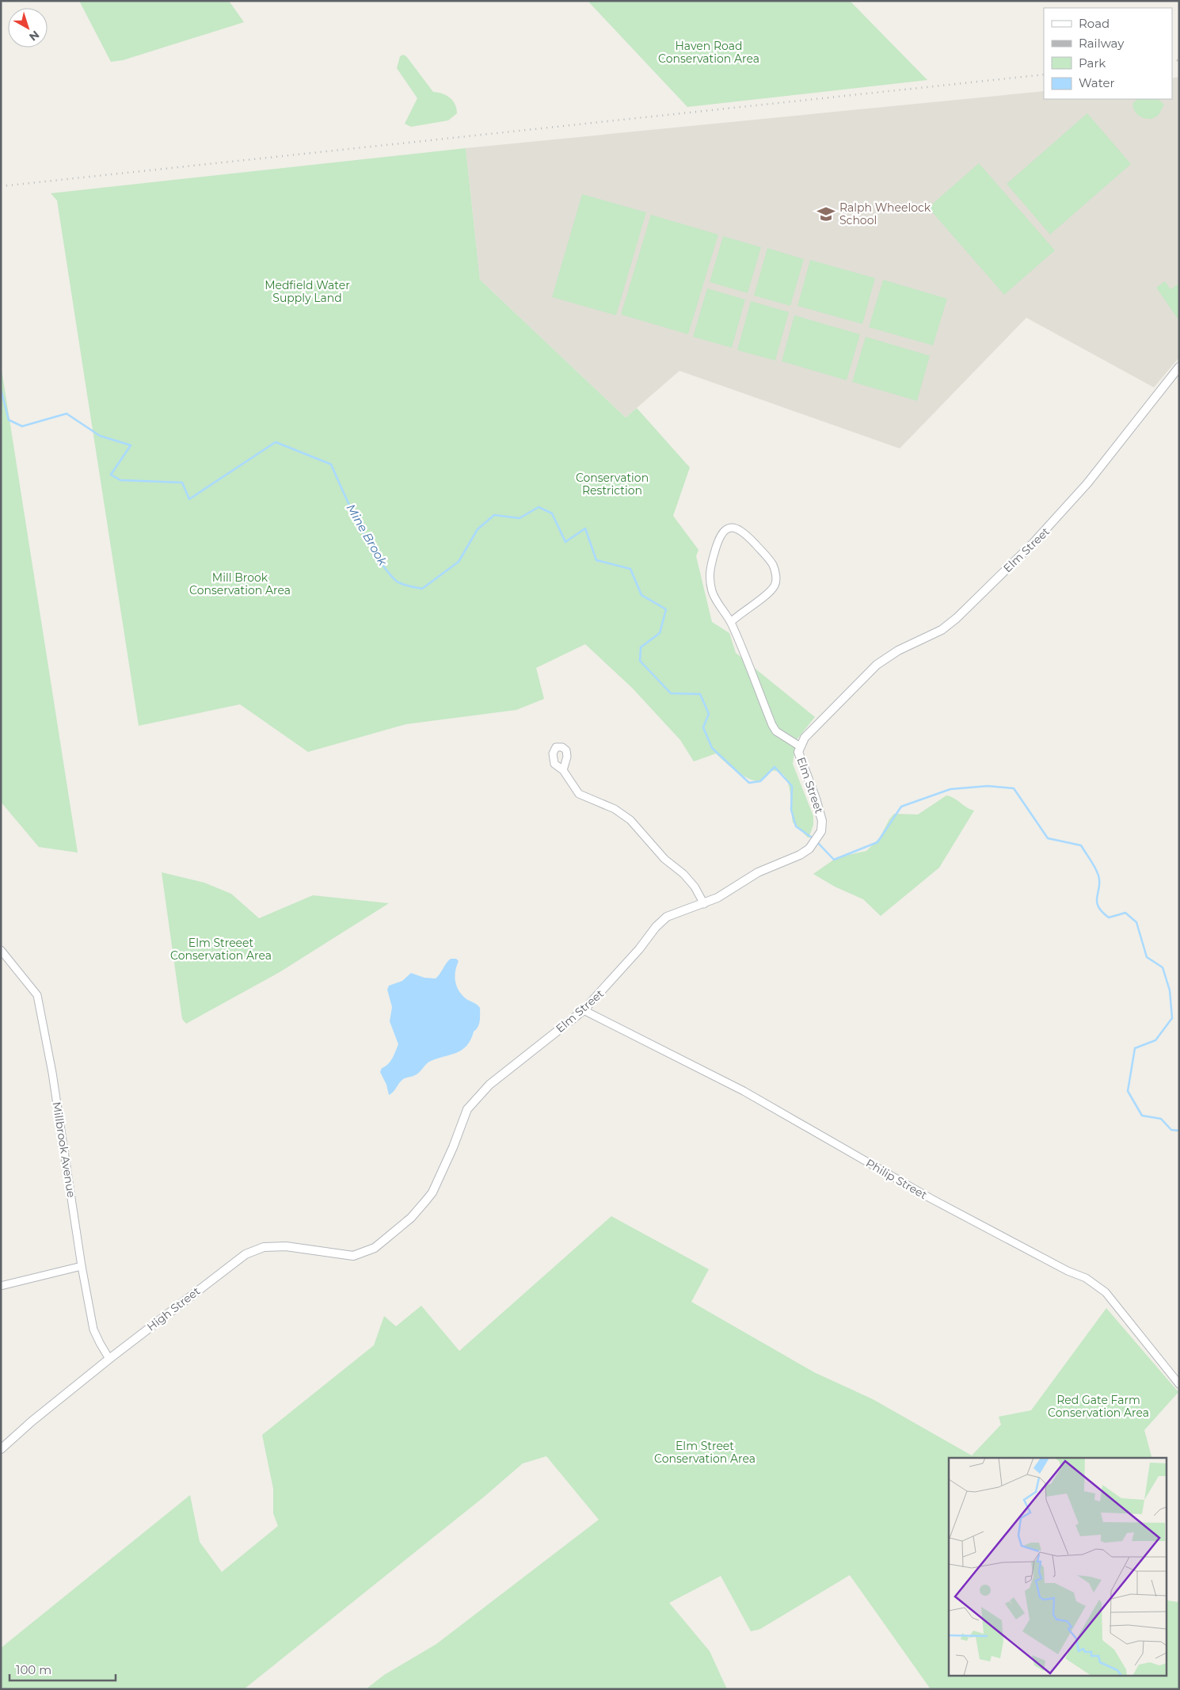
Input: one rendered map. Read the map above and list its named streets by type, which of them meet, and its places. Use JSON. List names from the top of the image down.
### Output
{
  "streets": {
    "street": [
      "Elm Street",
      "Millbrook Avenue",
      "Philip Street",
      "High Street"
    ]
  },
  "crossings": [
    ["Elm Street", "Philip Street"],
    ["Elm Street", "High Street"],
    ["Millbrook Avenue", "High Street"]
  ],
  "water": ["Mine Brook"],
  "parks": [
    "Haven Road Conservation Area",
    "Medfield Water Supply Land",
    "Conservation Restriction",
    "Mill Brook Conservation Area",
    "Elm Streeet Conservation Area",
    "Red Gate Farm Conservation Area",
    "Elm Street Conservation Area"
  ],
  "places": {
    "school or university": ["Ralph Wheelock School"]
  },
  "legend": [
    "Road",
    "Railway",
    "Park",
    "Water"
  ],
  "scale_bar": "100 m",
  "north": "bottom right"
}
